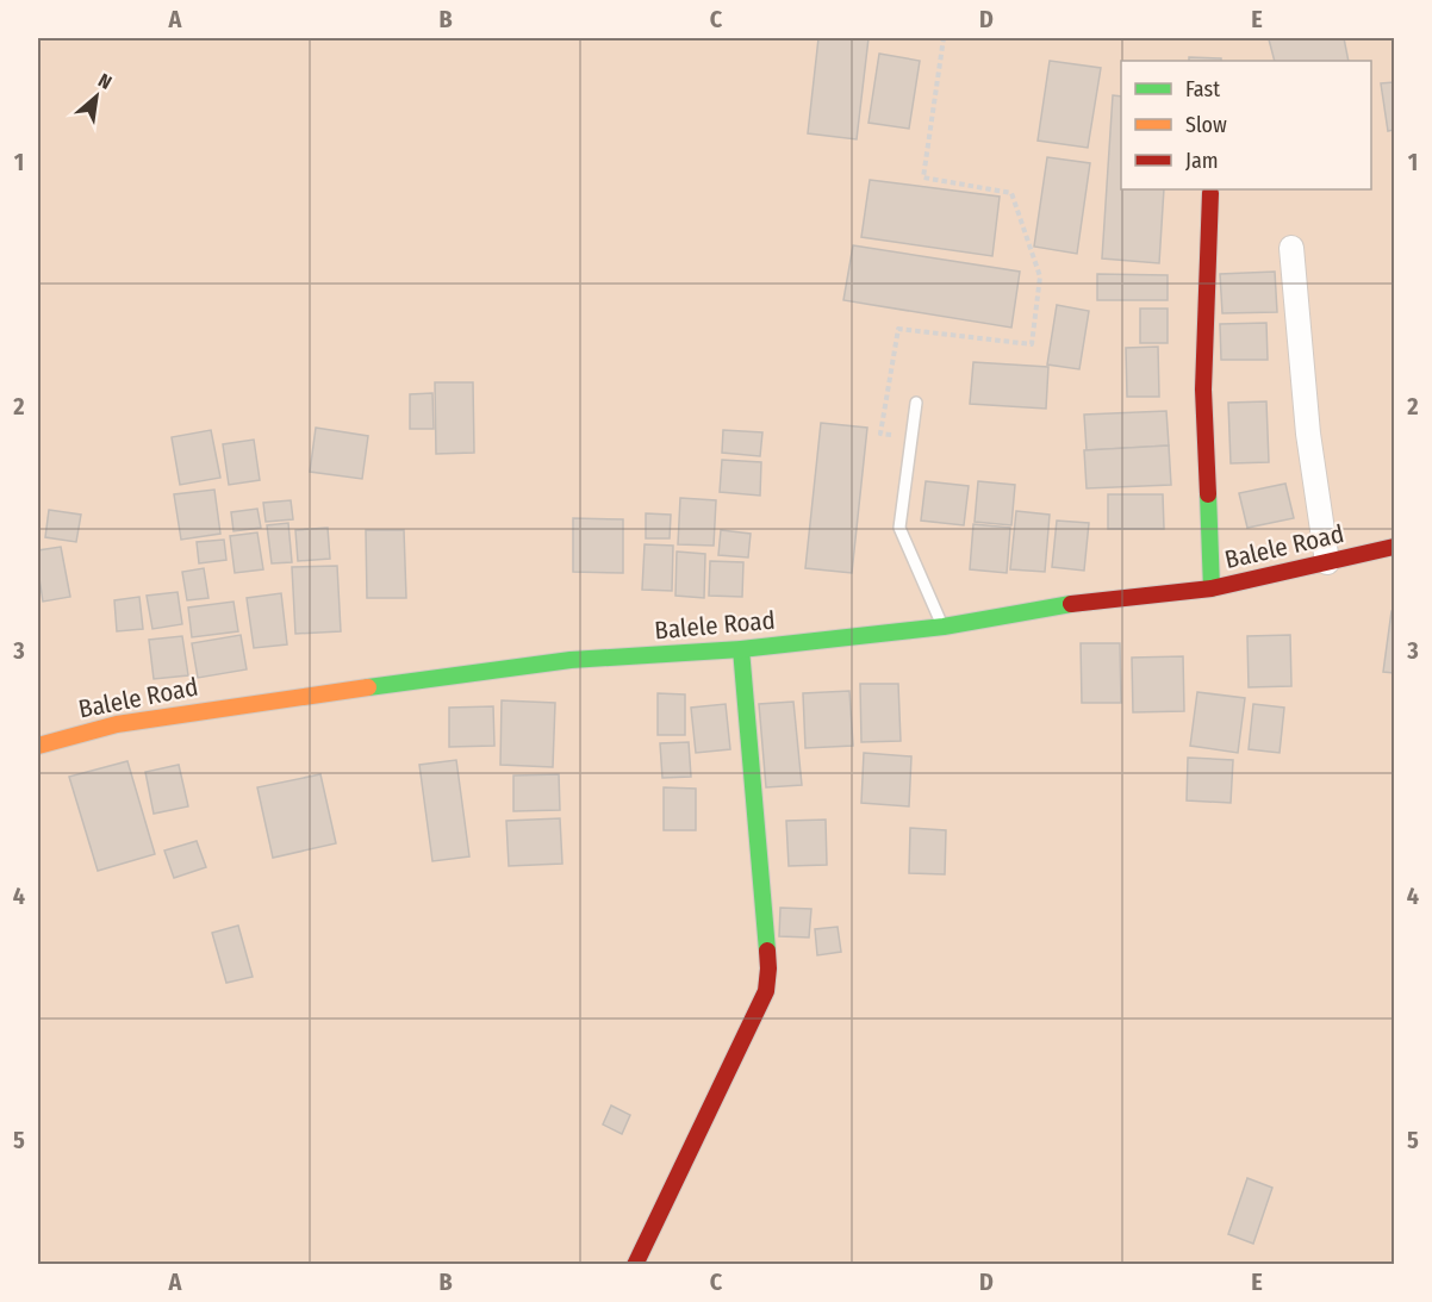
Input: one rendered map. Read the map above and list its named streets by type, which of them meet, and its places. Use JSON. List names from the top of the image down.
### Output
{
  "streets": {
    "street": ["Balele Road"]
  },
  "legend": ["Fast", "Slow", "Jam"],
  "north": "top right",
  "grid": {
    "columns": [
      "A",
      "B",
      "C",
      "D",
      "E"
    ],
    "rows": [
      "1",
      "2",
      "3",
      "4",
      "5"
    ]
  }
}
